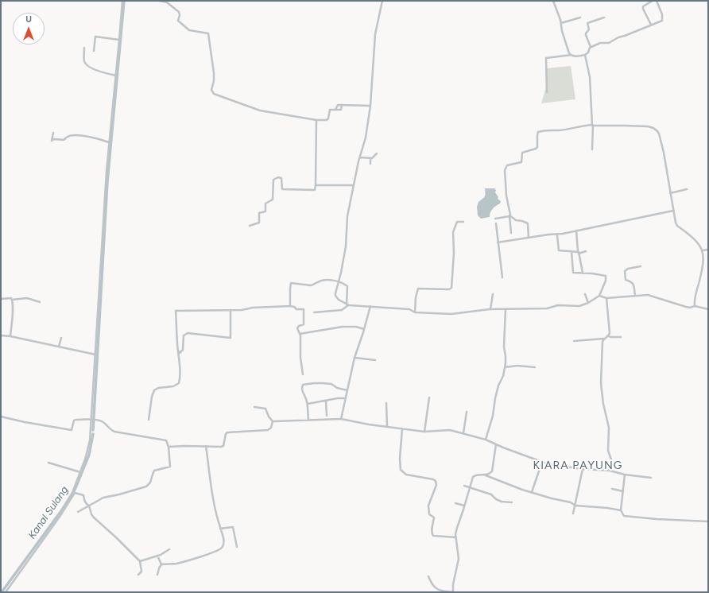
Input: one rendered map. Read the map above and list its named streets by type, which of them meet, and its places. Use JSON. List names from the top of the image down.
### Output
{
  "districts": ["KIARA PAYUNG"],
  "water": ["Kanal Sulang"],
  "north": "top"
}
